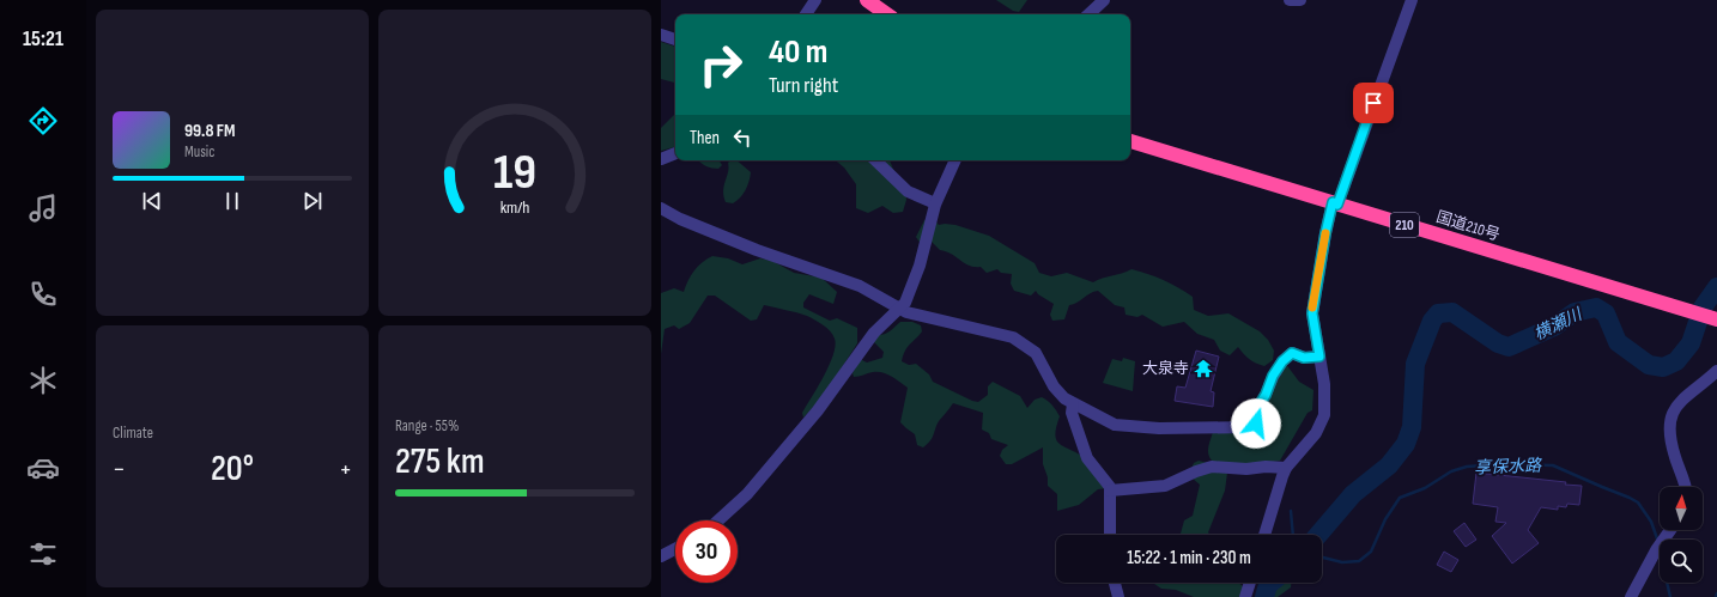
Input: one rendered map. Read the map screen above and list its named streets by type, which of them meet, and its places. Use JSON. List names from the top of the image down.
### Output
{
  "streets": {
    "highway": ["210", "国道210号"]
  },
  "water": ["横瀬川", "享保水路"],
  "places": {
    "temple": ["大泉寺"]
  },
  "north": "top",
  "page": {
    "tabs": "15:21",
    "turn": ["40 m", "Turn right"],
    "song": ["99.8 FM", "Music"],
    "then": "Then",
    "tile": [
      "Climate",
      ["Range · 55%", "275 km"]
    ],
    "heat": ["−", "20°", "+"],
    "limit": "30",
    "trip": "15:22 · 1 min · 230 m",
    "gauge": ["19", "km/h"]
  }
}
